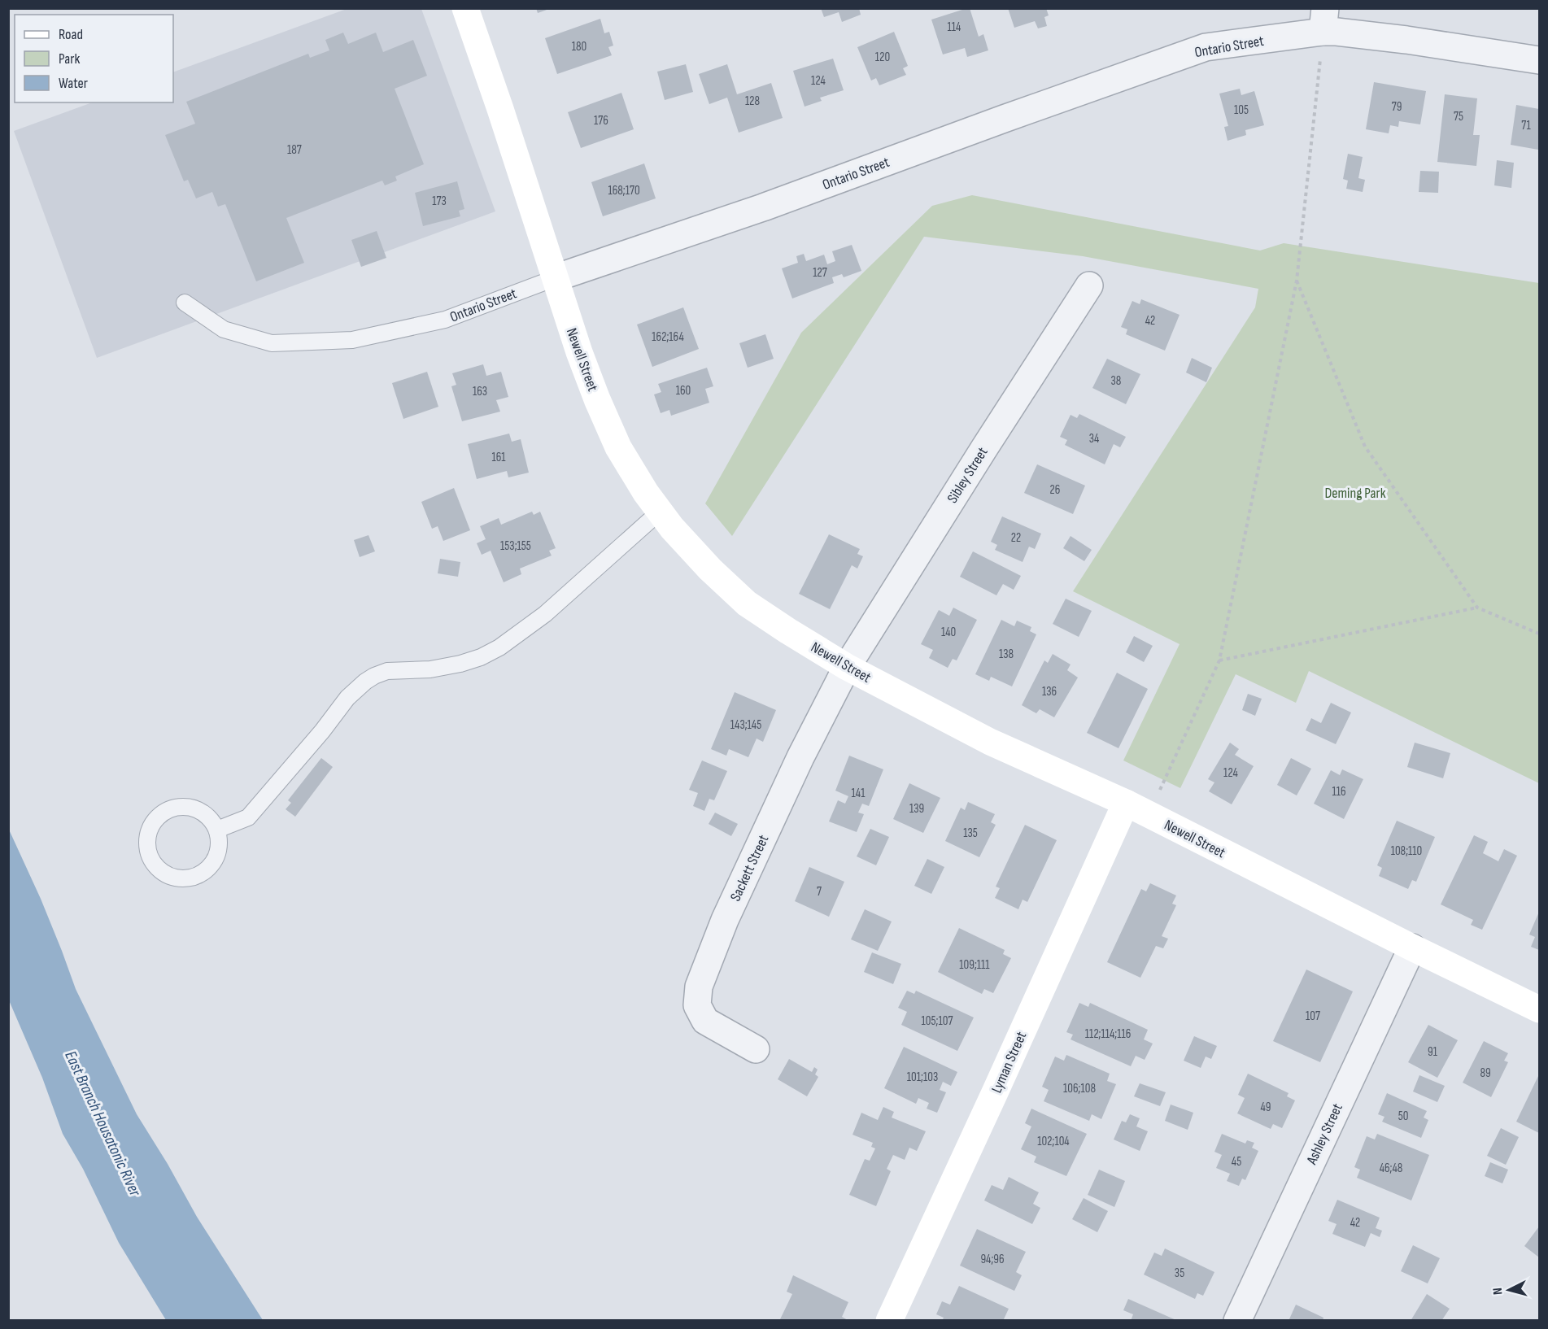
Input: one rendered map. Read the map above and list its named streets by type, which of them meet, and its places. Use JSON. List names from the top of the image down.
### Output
{
  "streets": {
    "street": [
      "Ontario Street",
      "Newell Street",
      "Sibley Street",
      "Sackett Street",
      "Lyman Street",
      "Ashley Street"
    ]
  },
  "crossings": [
    ["Ontario Street", "Newell Street"],
    ["Newell Street", "Sibley Street"],
    ["Newell Street", "Sackett Street"],
    ["Newell Street", "Lyman Street"],
    ["Newell Street", "Ashley Street"],
    ["Sibley Street", "Sackett Street"]
  ],
  "water": ["East Branch Housatonic River"],
  "parks": ["Deming Park"],
  "house_numbers": [
    "114",
    "180",
    "120",
    "124",
    "128",
    "79",
    "105",
    "75",
    "176",
    "71",
    "187",
    "168;170",
    "173",
    "127",
    "42",
    "162;164",
    "38",
    "160",
    "163",
    "34",
    "161",
    "26",
    "22",
    "153;155",
    "140",
    "138",
    "136",
    "143;145",
    "124",
    "116",
    "141",
    "139",
    "135",
    "108;110",
    "7",
    "109;111",
    "107",
    "105;107",
    "112;114;116",
    "91",
    "89",
    "101;103",
    "106;108",
    "49",
    "50",
    "102;104",
    "45",
    "46;48",
    "42",
    "94;96",
    "35"
  ],
  "legend": ["Road", "Park", "Water"],
  "north": "left"
}
